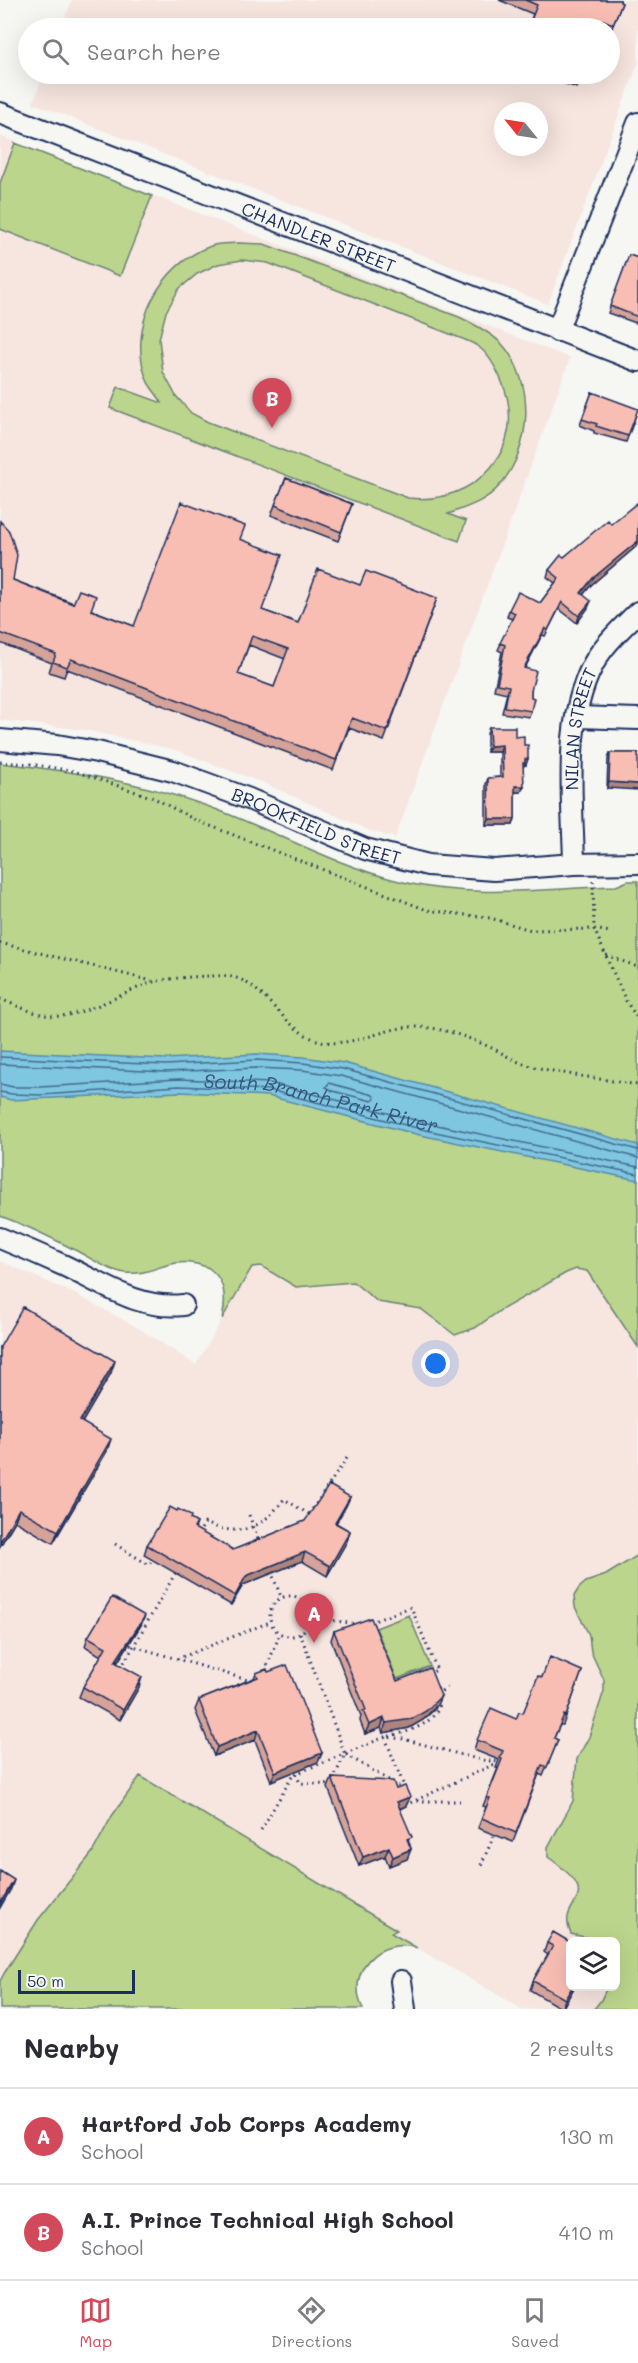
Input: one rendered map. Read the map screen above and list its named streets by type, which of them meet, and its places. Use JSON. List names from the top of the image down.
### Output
{
  "streets": {
    "street": ["CHANDLER STREET", "NILAN STREET", "BROOKFIELD STREET"]
  },
  "crossings": [
    ["NILAN STREET", "BROOKFIELD STREET"]
  ],
  "water": ["South Branch Park River"],
  "scale_bar": "50 m",
  "north": "top left",
  "page": {
    "search": "Search here",
    "pins": ["B", "A"],
    "scale": "50 m",
    "heading": ["Nearby", "2 results"],
    "list": [
      {
        "mark": "A",
        "name": "Hartford Job Corps Academy",
        "note": "School",
        "value": "130 m"
      },
      {
        "mark": "B",
        "name": "A.I. Prince Technical High School",
        "note": "School",
        "value": "410 m"
      }
    ],
    "nav": ["Map", "Directions", "Saved"]
  }
}
